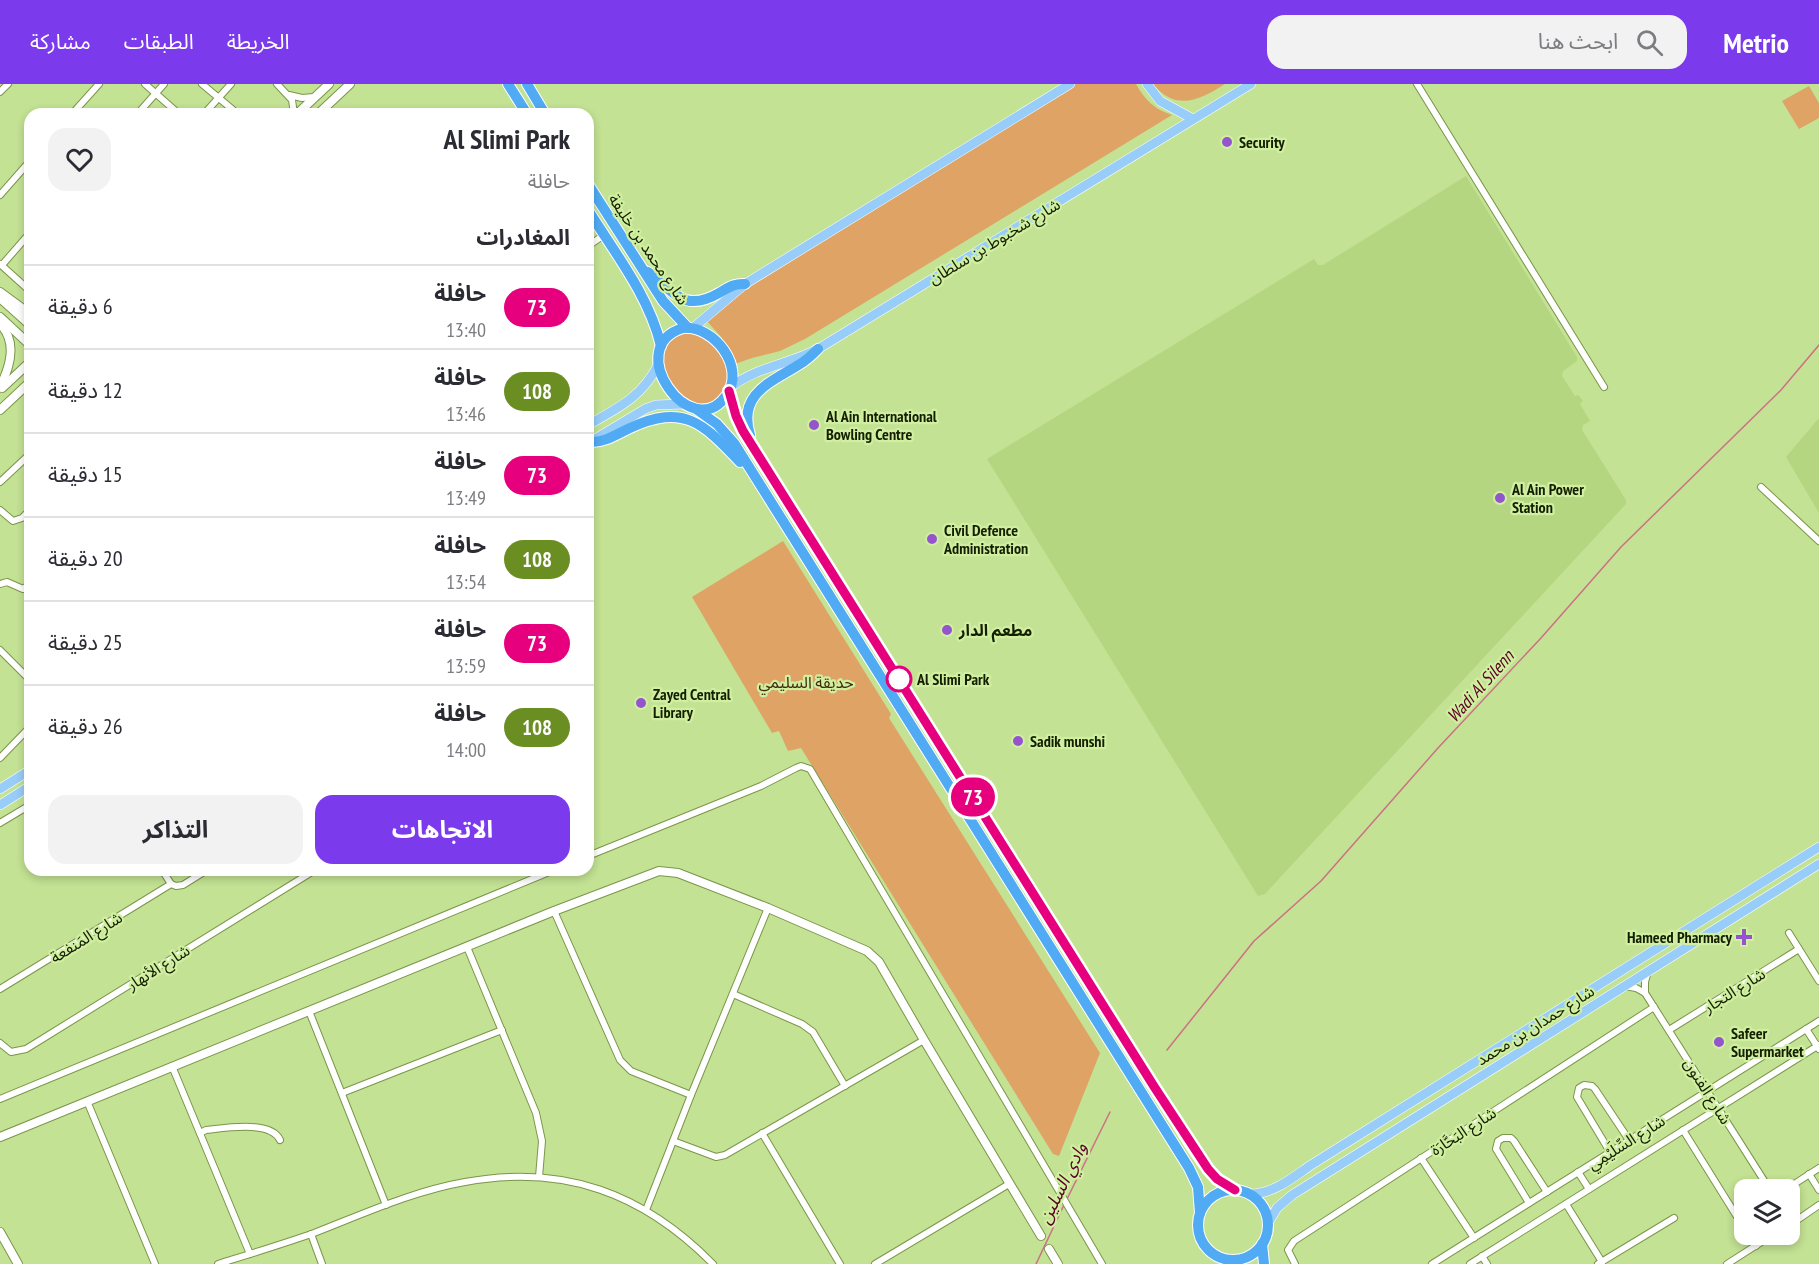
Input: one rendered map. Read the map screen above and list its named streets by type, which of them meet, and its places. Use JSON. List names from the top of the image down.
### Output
{
  "streets": {
    "highway": ["شارع محمد بن خليفة"],
    "main road": ["شارع شخبوط بن سلطان", "شارع حمدان بن محمد"],
    "street": [
      "شارع المَنفعة",
      "شارع الأنهار",
      "شارع التجار",
      "شارع الفنون",
      "شارع البَحَّارَة",
      "شارع السِّلَيْمِي"
    ]
  },
  "crossings": [
    ["شارع شخبوط بن سلطان", "شارع محمد بن خليفة"],
    ["شارع التجار", "شارع الفنون"],
    ["شارع الفنون", "شارع البَحَّارَة"],
    ["شارع الفنون", "شارع السِّلَيْمِي"]
  ],
  "water": ["Wadi Al Silenn", "وادي السلين"],
  "parks": ["حديقة السليمي"],
  "places": {
    "other": [
      "Security",
      "Al Ain International Bowling Centre",
      "Al Ain Power Station",
      "Civil Defence Administration",
      "مطعم الدار",
      "Al Slimi Park",
      "Zayed Central Library",
      "Sadik munshi",
      "Safeer Supermarket"
    ],
    "health": ["Hameed Pharmacy"]
  },
  "lines": ["bus line 73"],
  "page": {
    "header": "Metrio",
    "search": "ابحث هنا",
    "nav": ["الخريطة", "الطبقات", "مشاركة"],
    "on_map": "73",
    "heading": [
      ["Al Slimi Park", "حافلة"],
      "المغادرات"
    ],
    "list": [
      {
        "mark": "73",
        "name": "حافلة",
        "note": "13:40",
        "value": "6 دقيقة"
      },
      {
        "mark": "108",
        "name": "حافلة",
        "note": "13:46",
        "value": "12 دقيقة"
      },
      {
        "mark": "73",
        "name": "حافلة",
        "note": "13:49",
        "value": "15 دقيقة"
      },
      {
        "mark": "108",
        "name": "حافلة",
        "note": "13:54",
        "value": "20 دقيقة"
      },
      {
        "mark": "73",
        "name": "حافلة",
        "note": "13:59",
        "value": "25 دقيقة"
      },
      {
        "mark": "108",
        "name": "حافلة",
        "note": "14:00",
        "value": "26 دقيقة"
      }
    ],
    "buttons": ["الاتجاهات", "التذاكر"]
  }
}
